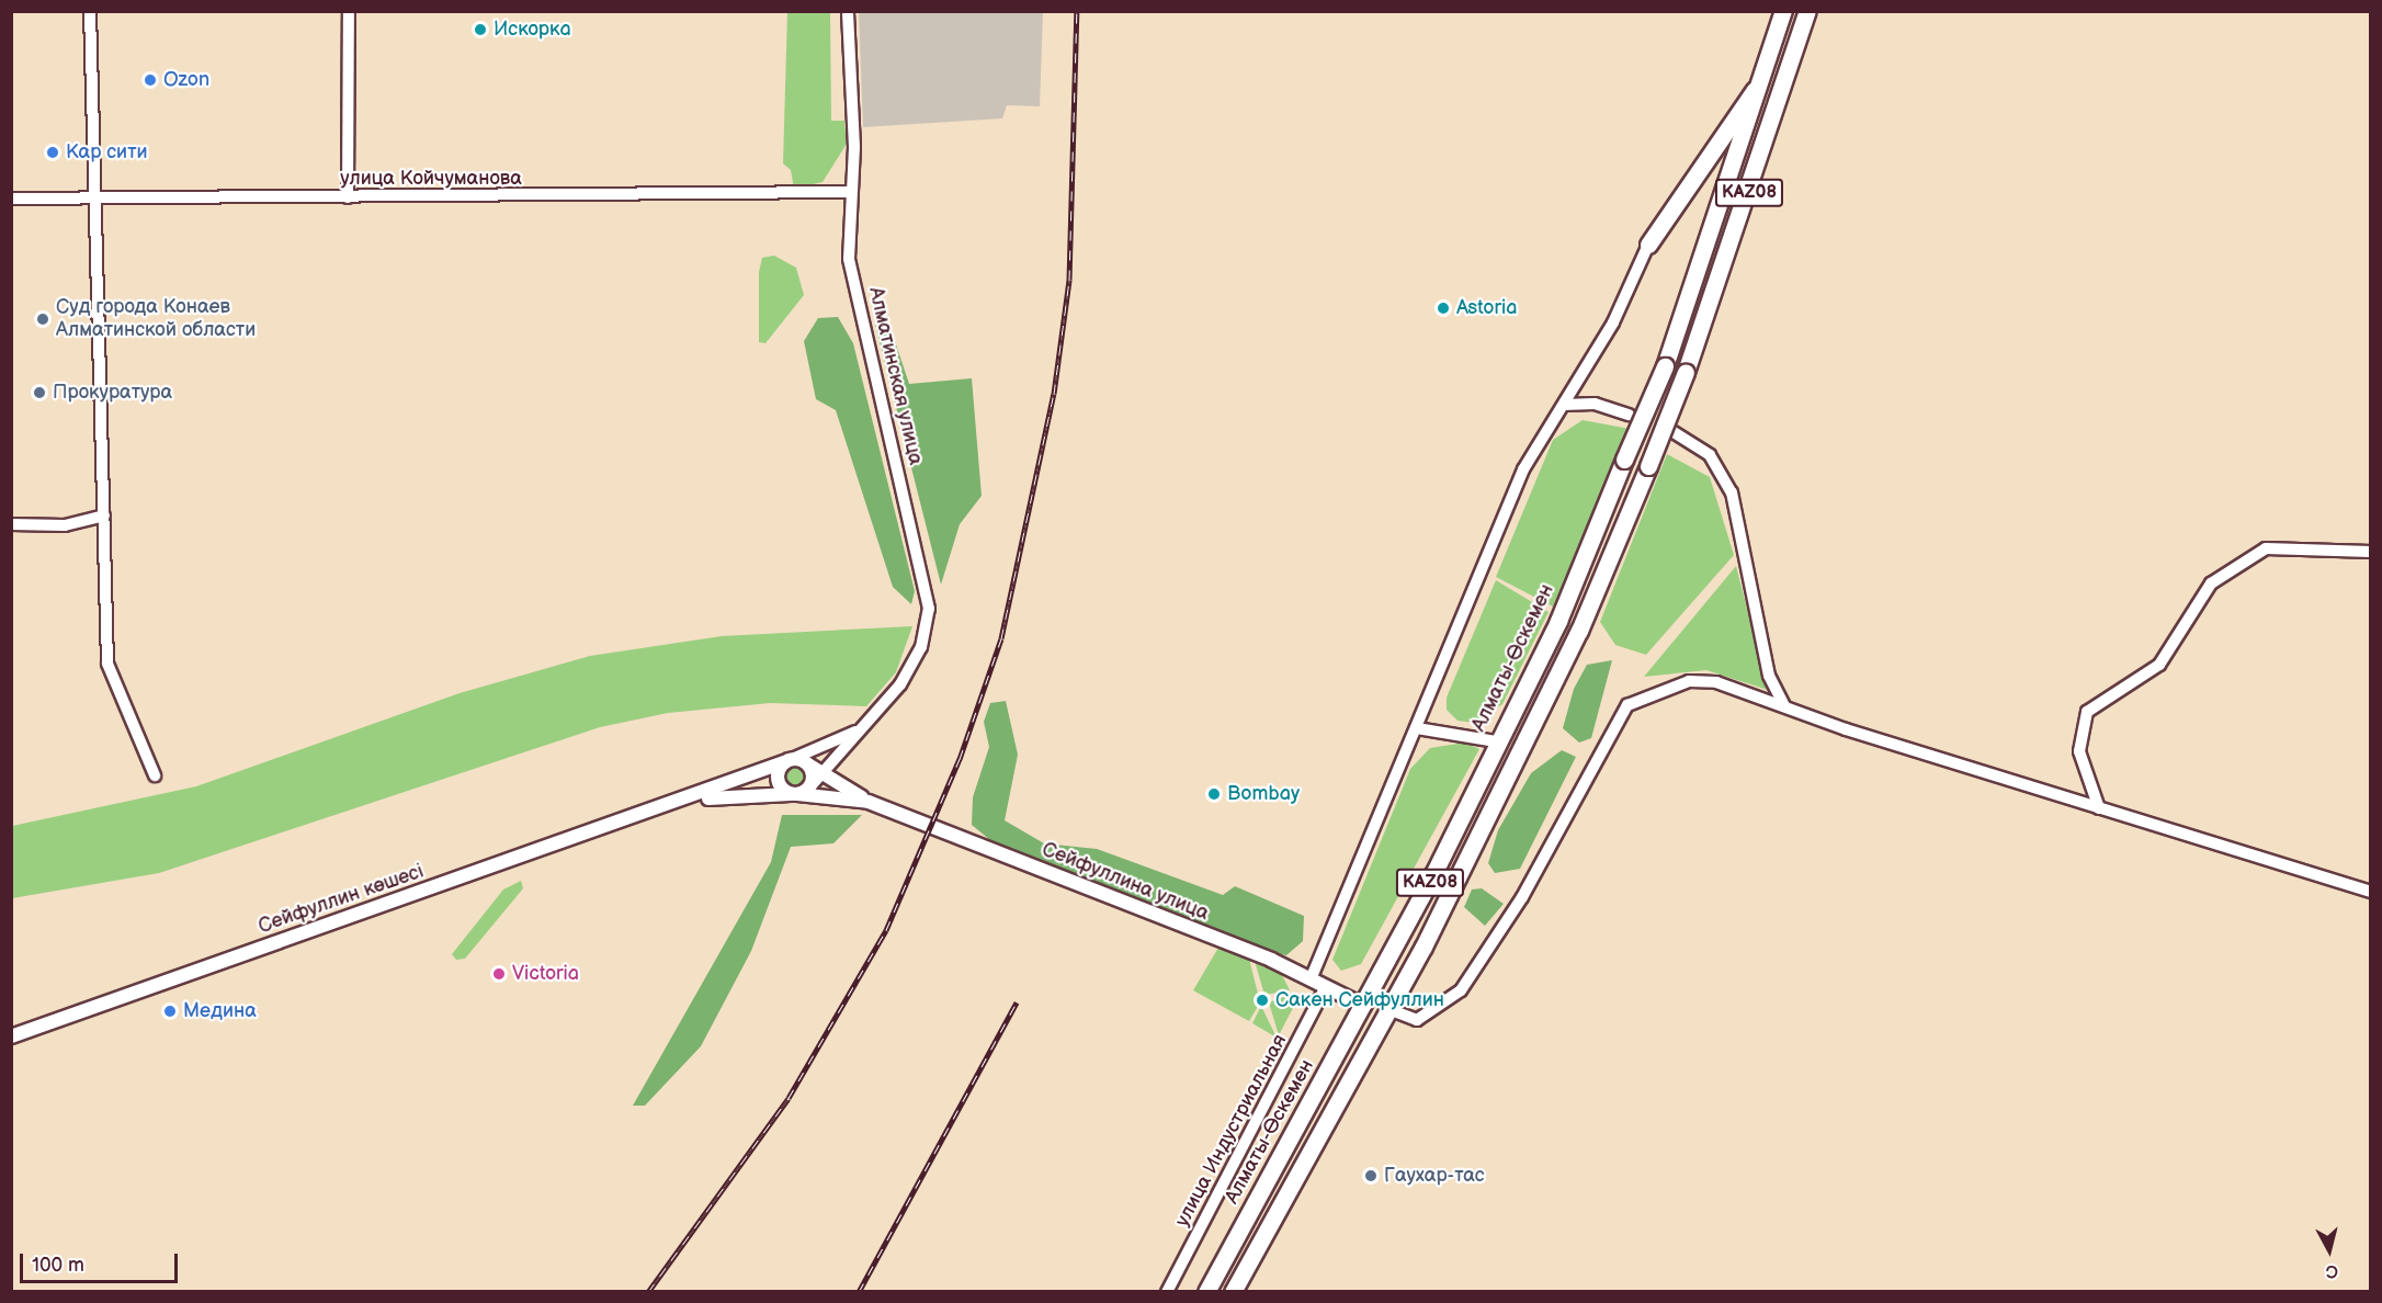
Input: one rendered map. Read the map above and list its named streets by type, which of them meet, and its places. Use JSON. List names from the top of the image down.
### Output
{
  "streets": {
    "highway": ["KAZ08", "Алматы-Өскемен"],
    "main road": ["Сейфуллина улица", "Сейфуллин көшесі"],
    "street": ["улица Койчуманова", "Алматинская улица", "улица Индустриальная"]
  },
  "crossings": [
    ["улица Койчуманова", "Алматинская улица"],
    ["Алматы-Өскемен", "Сейфуллина улица"],
    ["Сейфуллина улица", "улица Индустриальная"]
  ],
  "places": [
    "Искоркa",
    "Ozon",
    "Кар сити",
    "Astoria",
    "Суд города Конаев Алматинской области",
    "Прокуратура",
    "Bombay",
    "Victoria",
    "Сакен Сейфуллин",
    "Медина",
    "Гаухар-тас"
  ],
  "scale_bar": "100 m",
  "north": "bottom"
}
